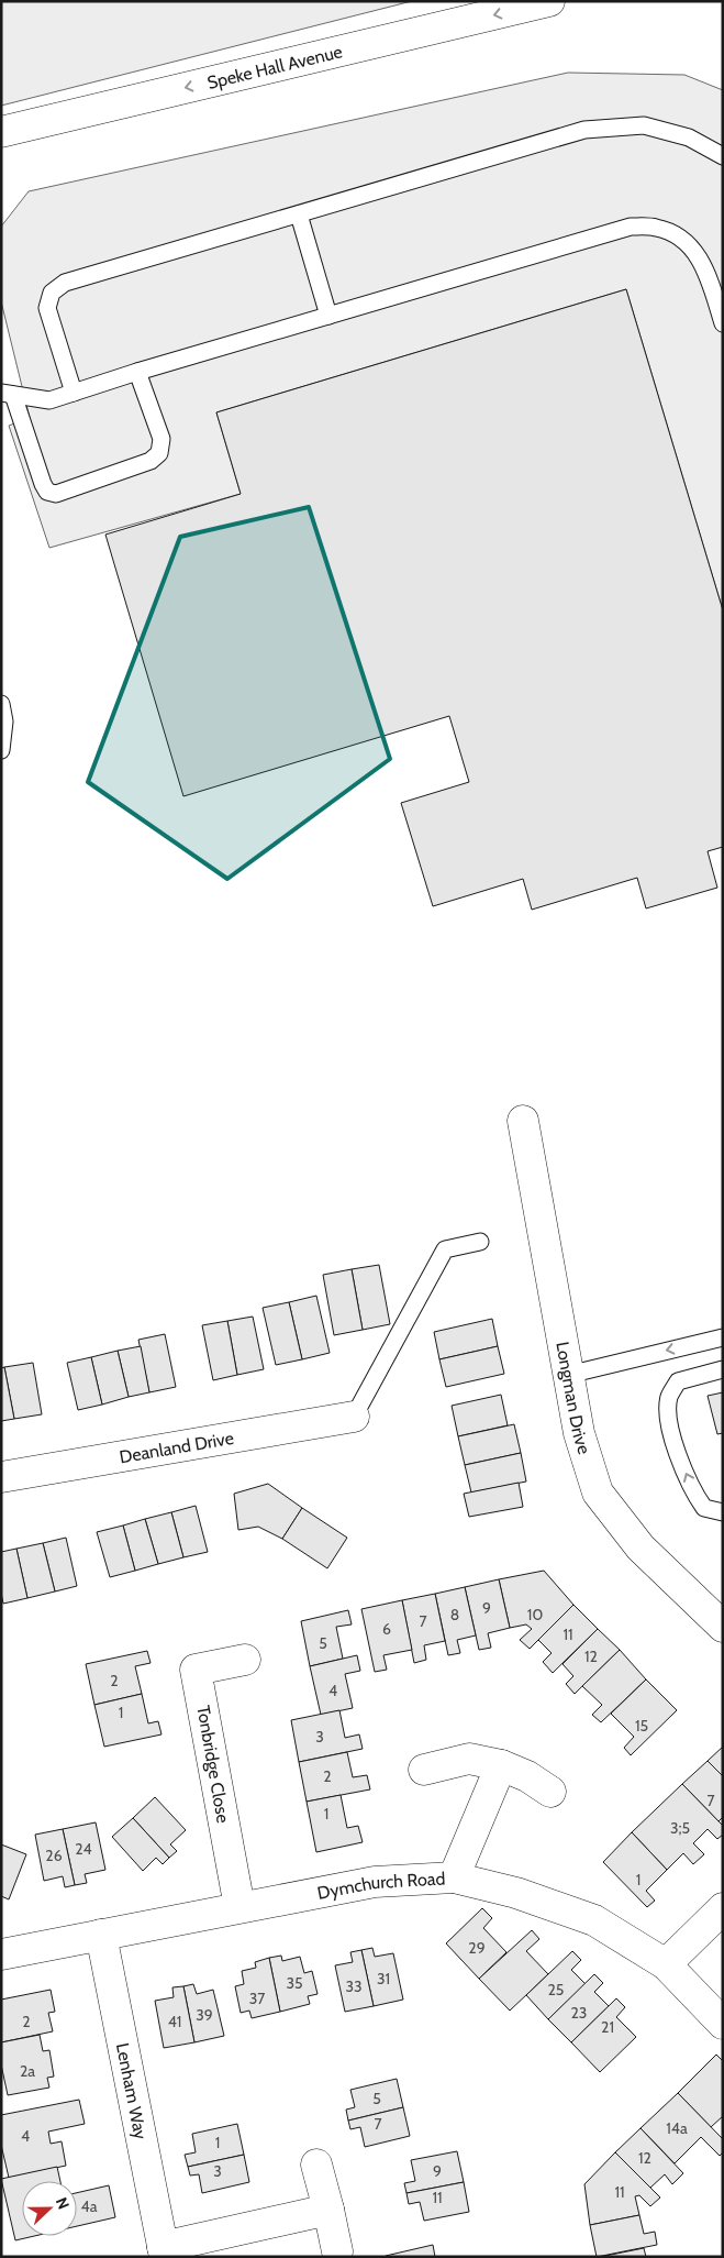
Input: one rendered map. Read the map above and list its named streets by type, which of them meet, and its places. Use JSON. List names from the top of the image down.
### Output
{
  "streets": {
    "street": [
      "Speke Hall Avenue",
      "Longman Drive",
      "Deanland Drive",
      "Tonbridge Close",
      "Dymchurch Road",
      "Lenham Way"
    ]
  },
  "crossings": [
    ["Tonbridge Close", "Dymchurch Road"],
    ["Dymchurch Road", "Lenham Way"]
  ],
  "one_way": ["Speke Hall Avenue"],
  "house_numbers": [
    "9",
    "8",
    "10",
    "7",
    "6",
    "11",
    "5",
    "12",
    "2",
    "4",
    "1",
    "15",
    "3",
    "2",
    "7",
    "1",
    "3;5",
    "24",
    "26",
    "1",
    "29",
    "31",
    "35",
    "33",
    "25",
    "37",
    "23",
    "39",
    "2",
    "41",
    "21",
    "2a",
    "5",
    "7",
    "14a",
    "4",
    "1",
    "12",
    "3",
    "9",
    "11",
    "11",
    "4a"
  ],
  "north": "right"
}
